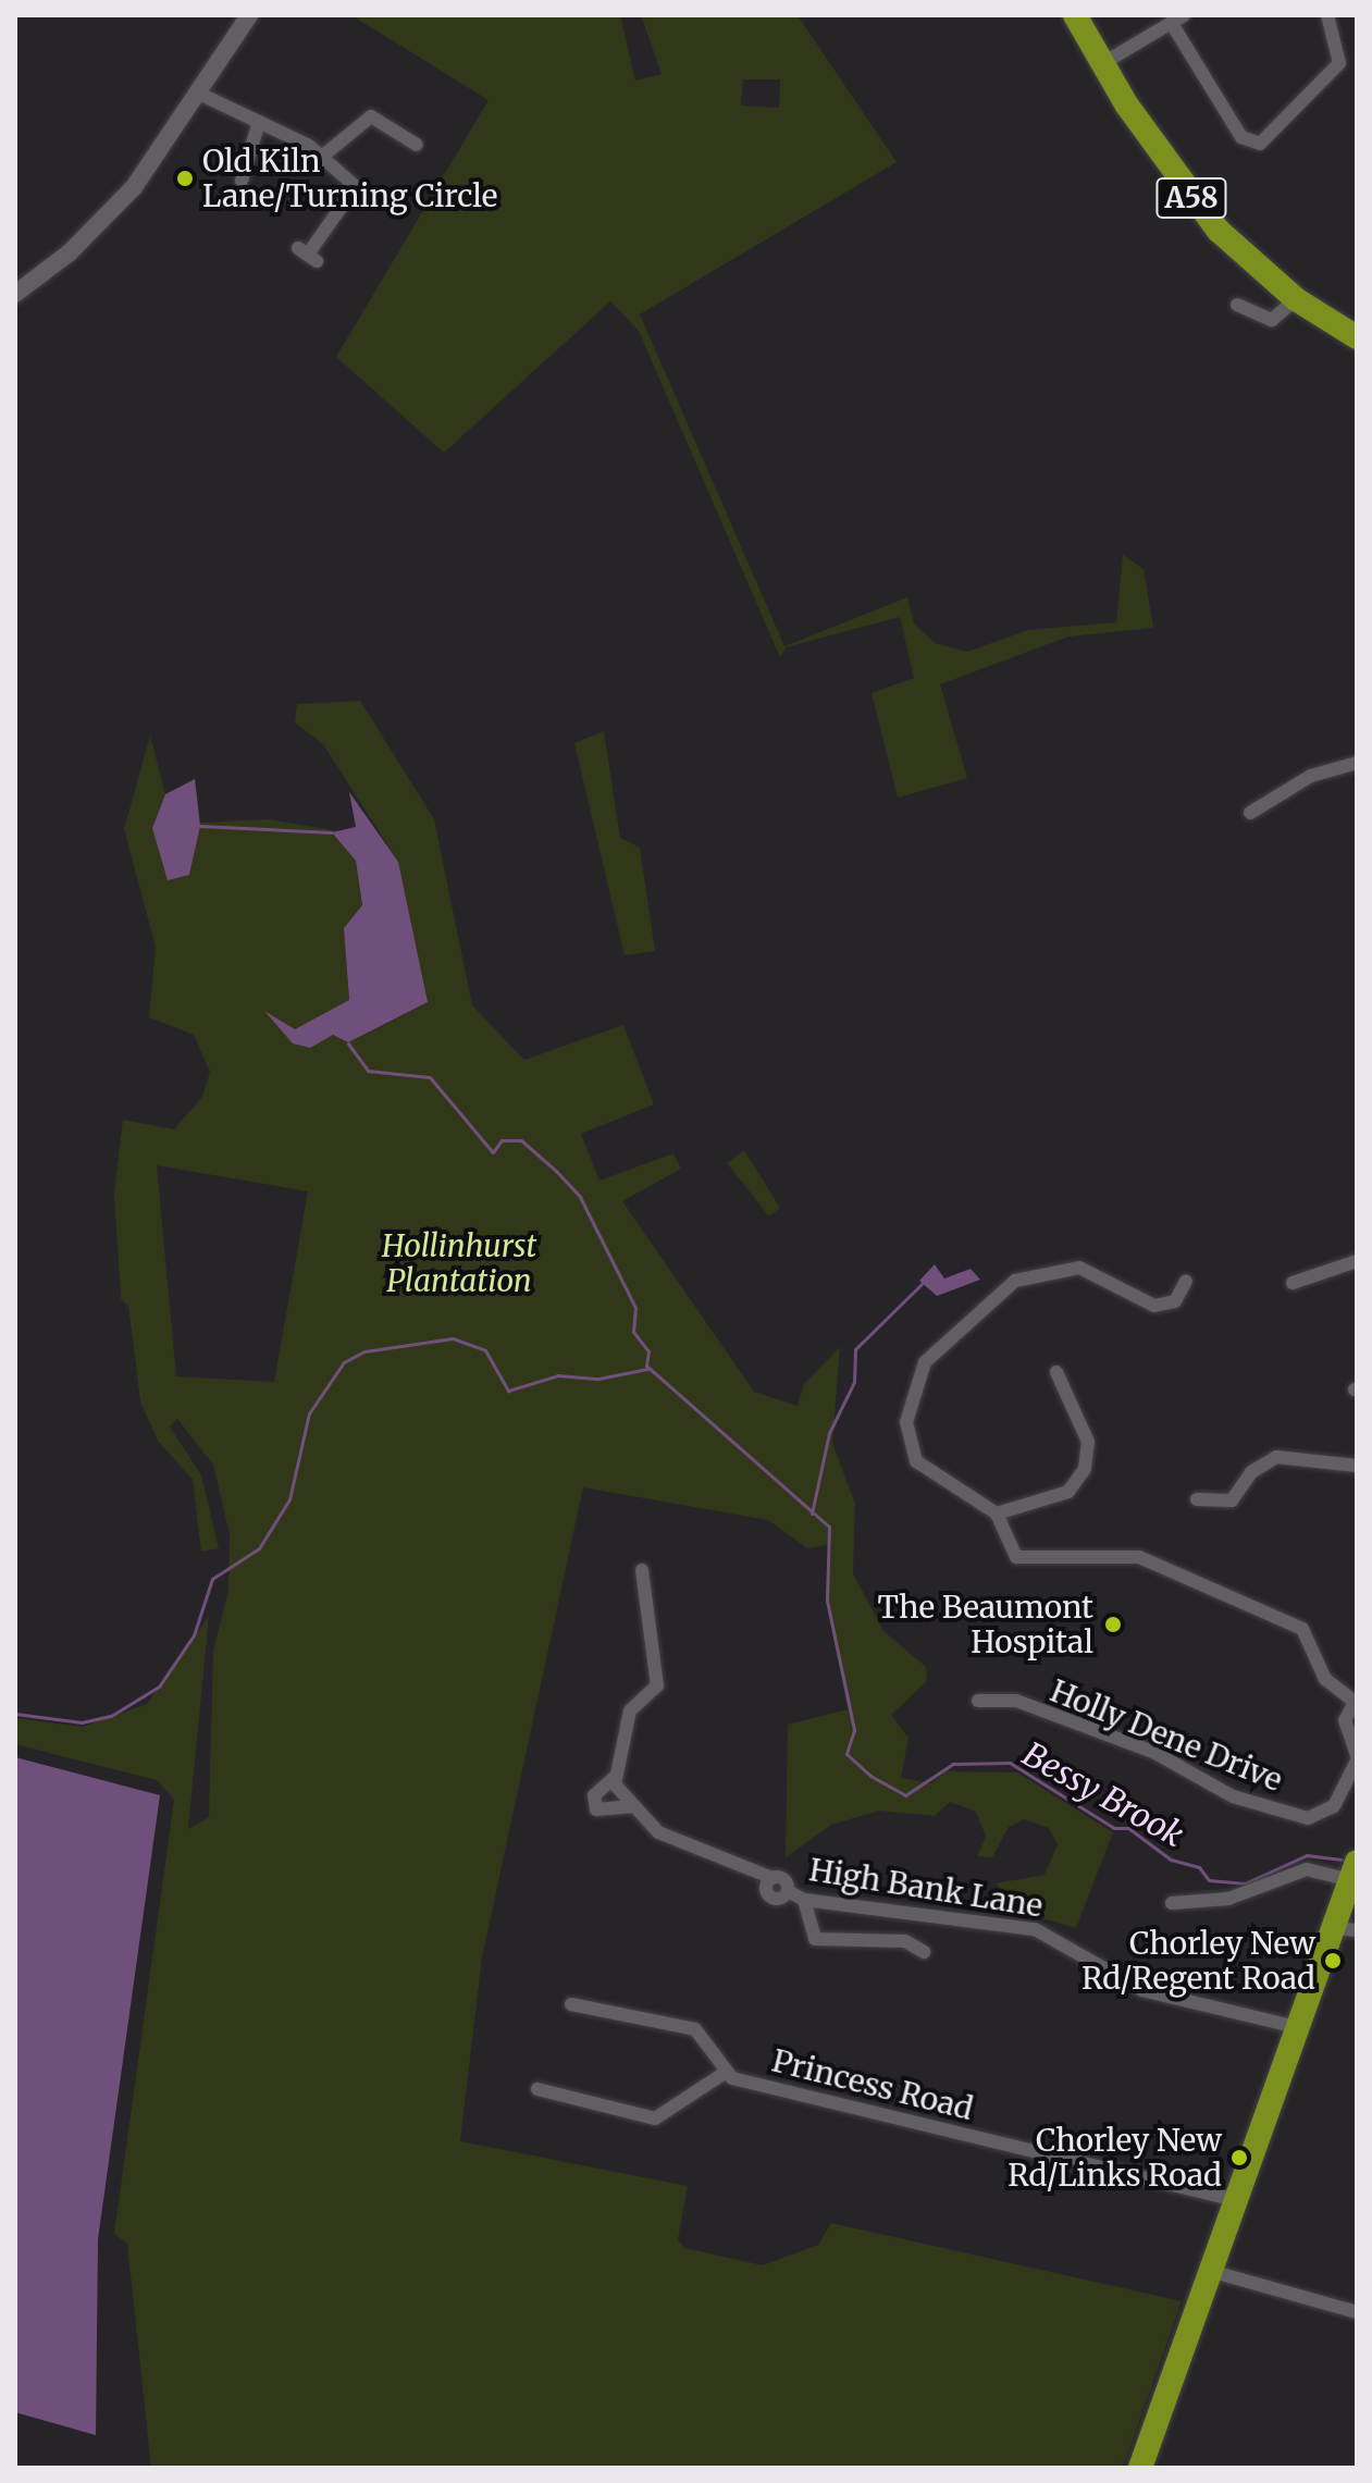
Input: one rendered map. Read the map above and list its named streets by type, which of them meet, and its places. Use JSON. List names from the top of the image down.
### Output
{
  "streets": {
    "highway": ["A58"],
    "street": ["Holly Dene Drive", "High Bank Lane", "Princess Road"]
  },
  "water": ["Bessy Brook"],
  "parks": ["Hollinhurst Plantation"],
  "places": [
    "Old Kiln Lane/Turning Circle",
    "The Beaumont Hospital",
    "Chorley New Rd/Regent Road",
    "Chorley New Rd/Links Road"
  ]
}
